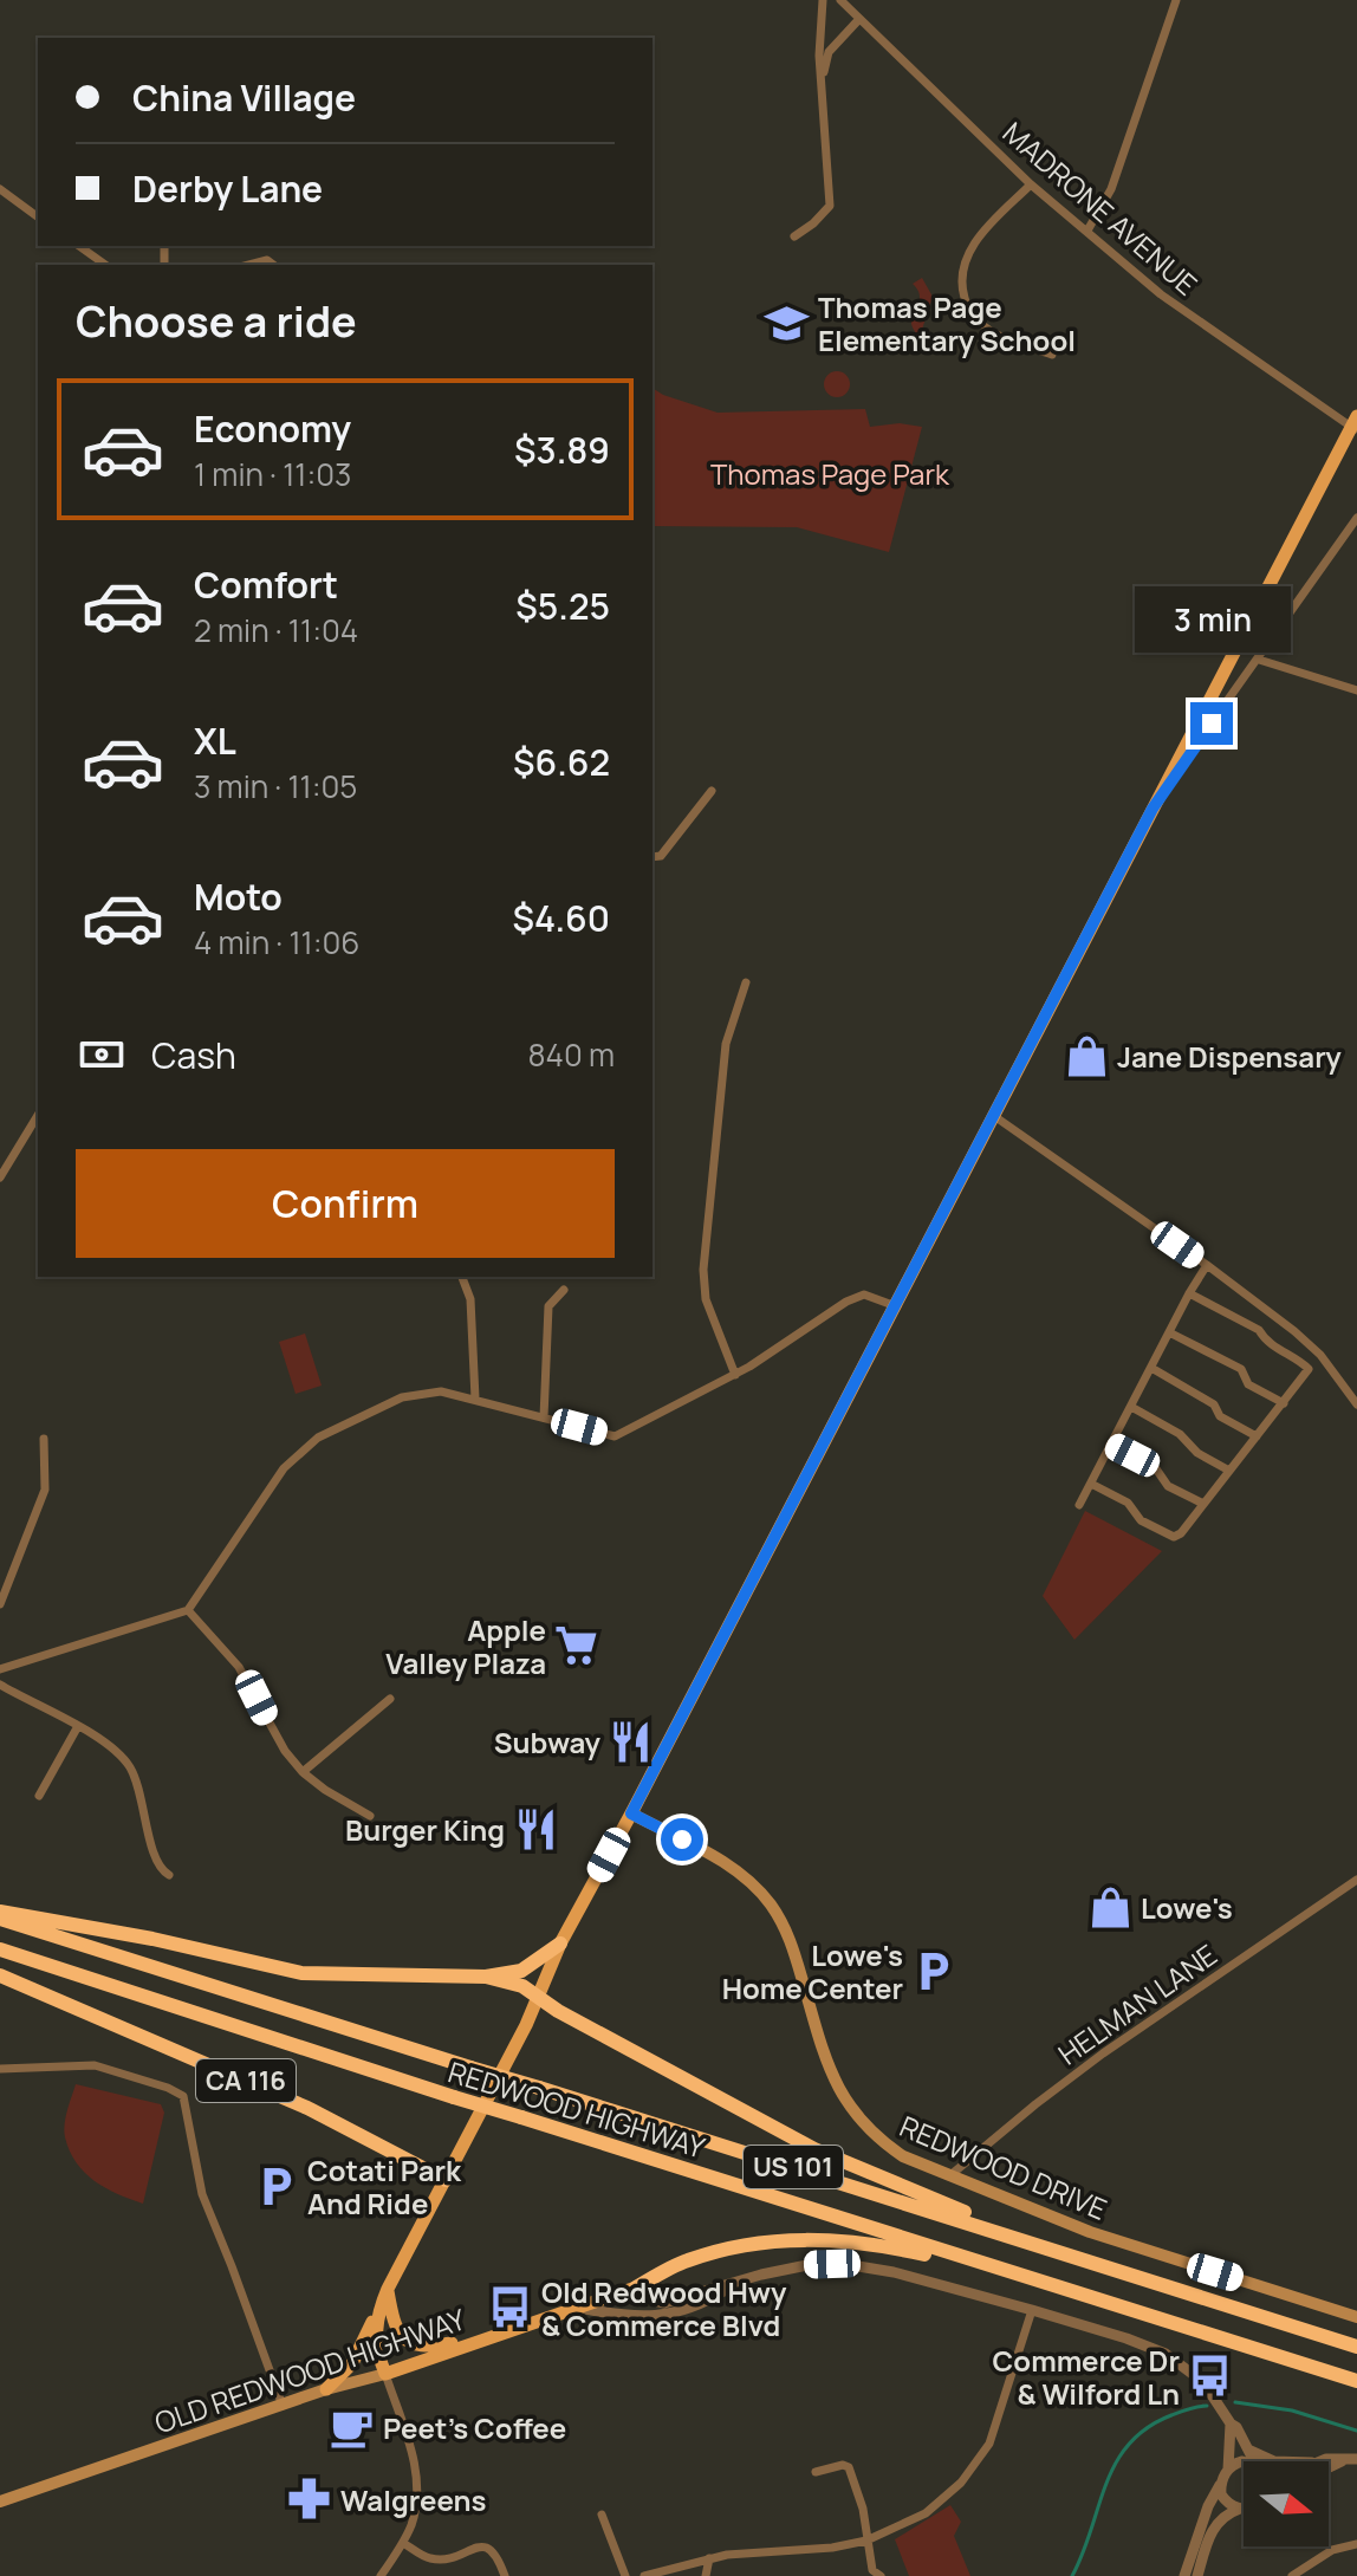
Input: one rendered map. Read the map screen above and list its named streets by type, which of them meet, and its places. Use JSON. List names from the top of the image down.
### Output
{
  "streets": {
    "highway": ["CA 116", "REDWOOD HIGHWAY", "US 101"],
    "main road": ["REDWOOD DRIVE", "OLD REDWOOD HIGHWAY"],
    "street": ["MADRONE AVENUE", "HELMAN LANE"]
  },
  "crossings": [
    ["HELMAN LANE", "REDWOOD DRIVE"]
  ],
  "parks": ["Thomas Page Park"],
  "places": {
    "school or university": ["Thomas Page Elementary School"],
    "shop": ["Jane Dispensary", "Lowe's"],
    "supermarket": ["Apple Valley Plaza"],
    "restaurant": ["Subway", "Burger King"],
    "parking": ["Lowe's Home Center", "Cotati Park And Ride"],
    "bus stop": ["Old Redwood Hwy & Commerce Blvd", "Commerce Dr & Wilford Ln"],
    "cafe": ["Peet's Coffee"],
    "pharmacy": ["Walgreens"]
  },
  "north": "right",
  "page": {
    "banner": ["China Village", "Derby Lane"],
    "heading": "Choose a ride",
    "list": [
      {
        "name": "Economy",
        "note": "1 min · 11:03",
        "value": "$3.89"
      },
      {
        "name": "Comfort",
        "note": "2 min · 11:04",
        "value": "$5.25"
      },
      {
        "name": "XL",
        "note": "3 min · 11:05",
        "value": "$6.62"
      },
      {
        "name": "Moto",
        "note": "4 min · 11:06",
        "value": "$4.60"
      }
    ],
    "bubble": "3 min",
    "pay": ["Cash", "840 m"],
    "buttons": "Confirm"
  }
}
